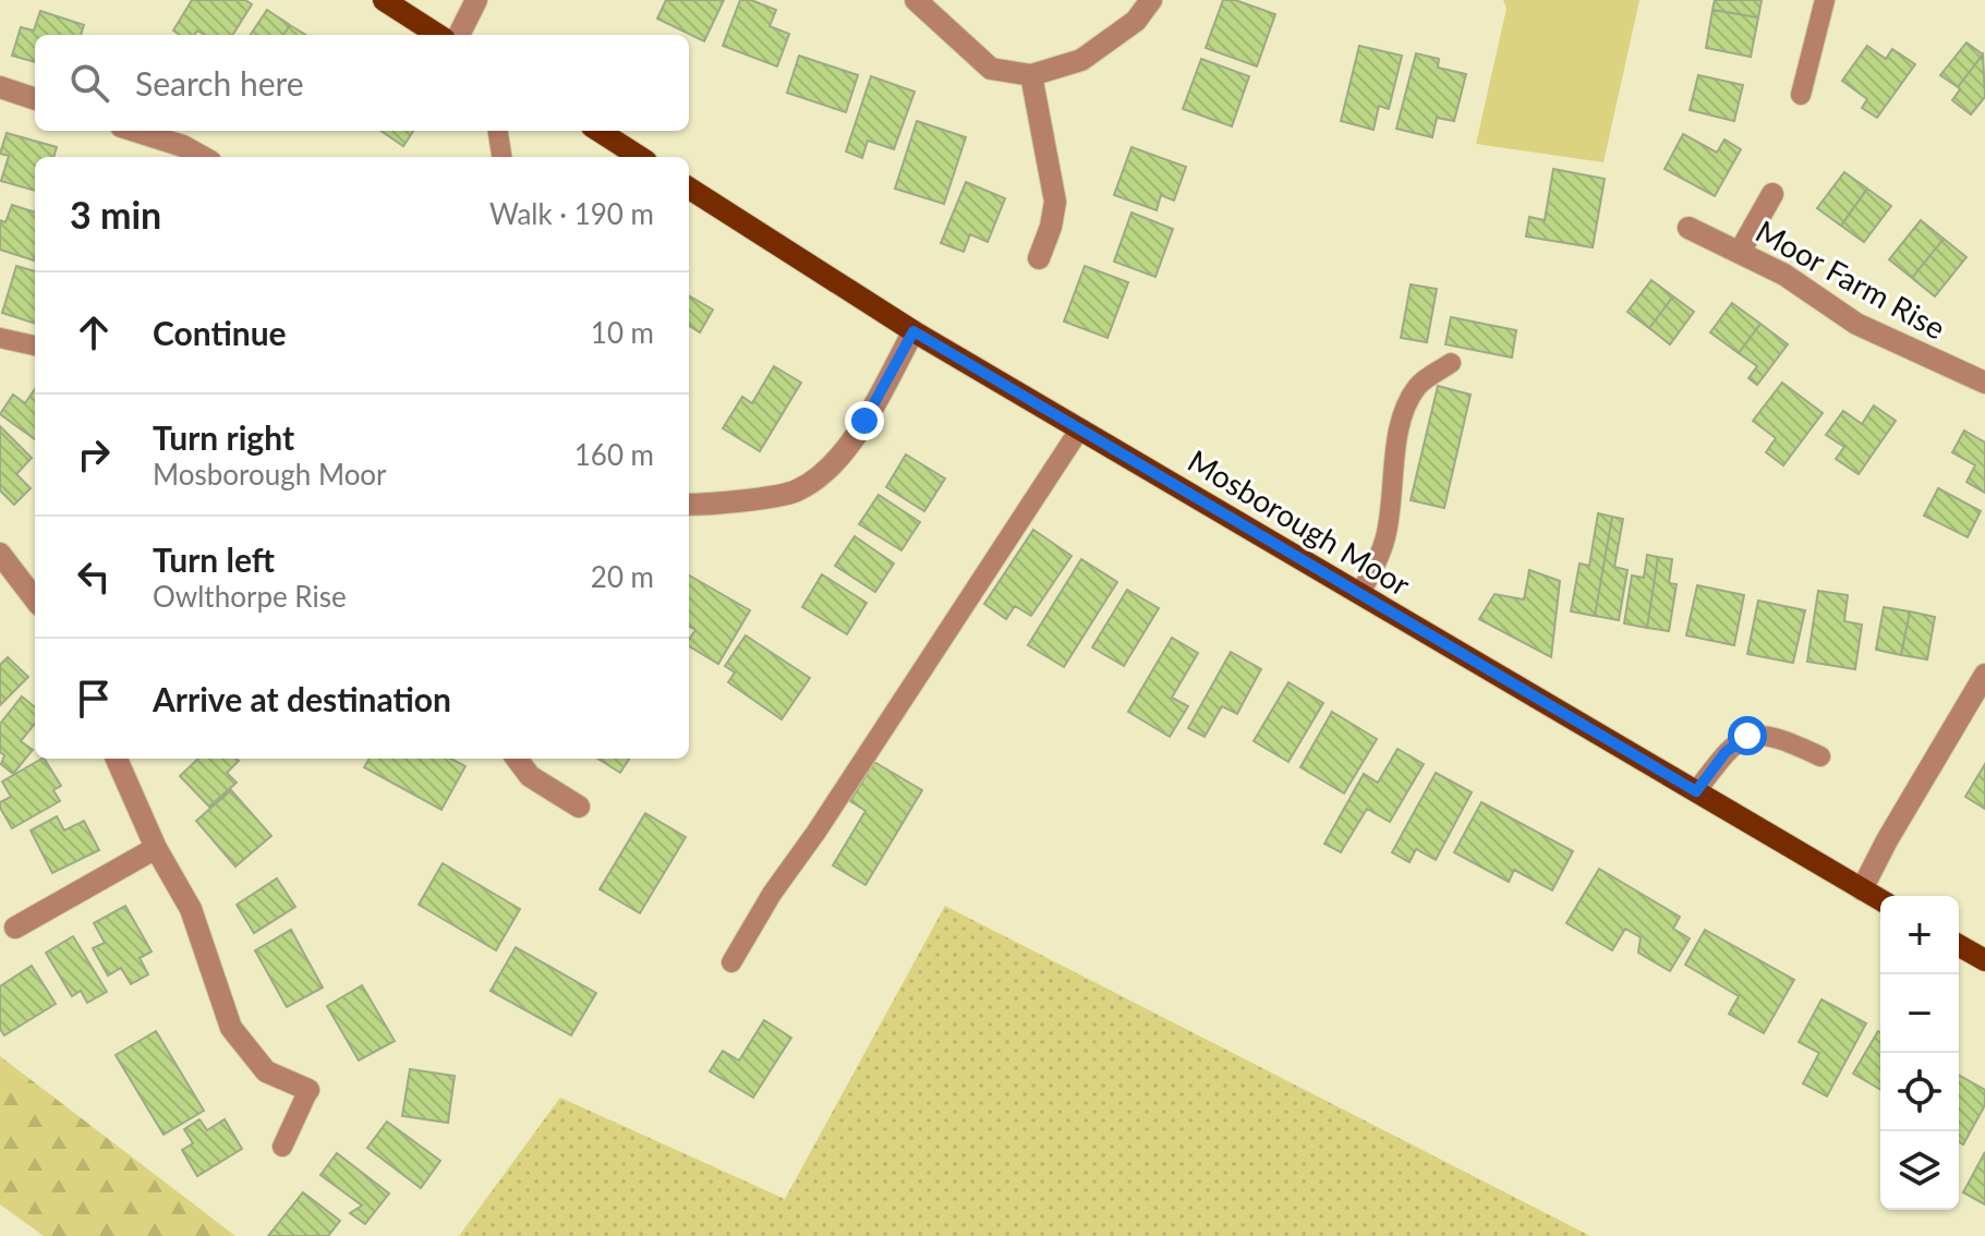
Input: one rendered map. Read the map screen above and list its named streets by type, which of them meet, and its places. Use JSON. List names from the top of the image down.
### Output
{
  "streets": {
    "main road": ["Mosborough Moor"],
    "street": ["Moor Farm Rise"]
  },
  "page": {
    "search": "Search here",
    "heading": ["3 min", "Walk · 190 m"],
    "list": [
      ["Continue", "10 m"],
      ["Turn right", "Mosborough Moor", "160 m"],
      ["Turn left", "Owlthorpe Rise", "20 m"],
      "Arrive at destination"
    ],
    "map_buttons": ["+", "−"]
  }
}
